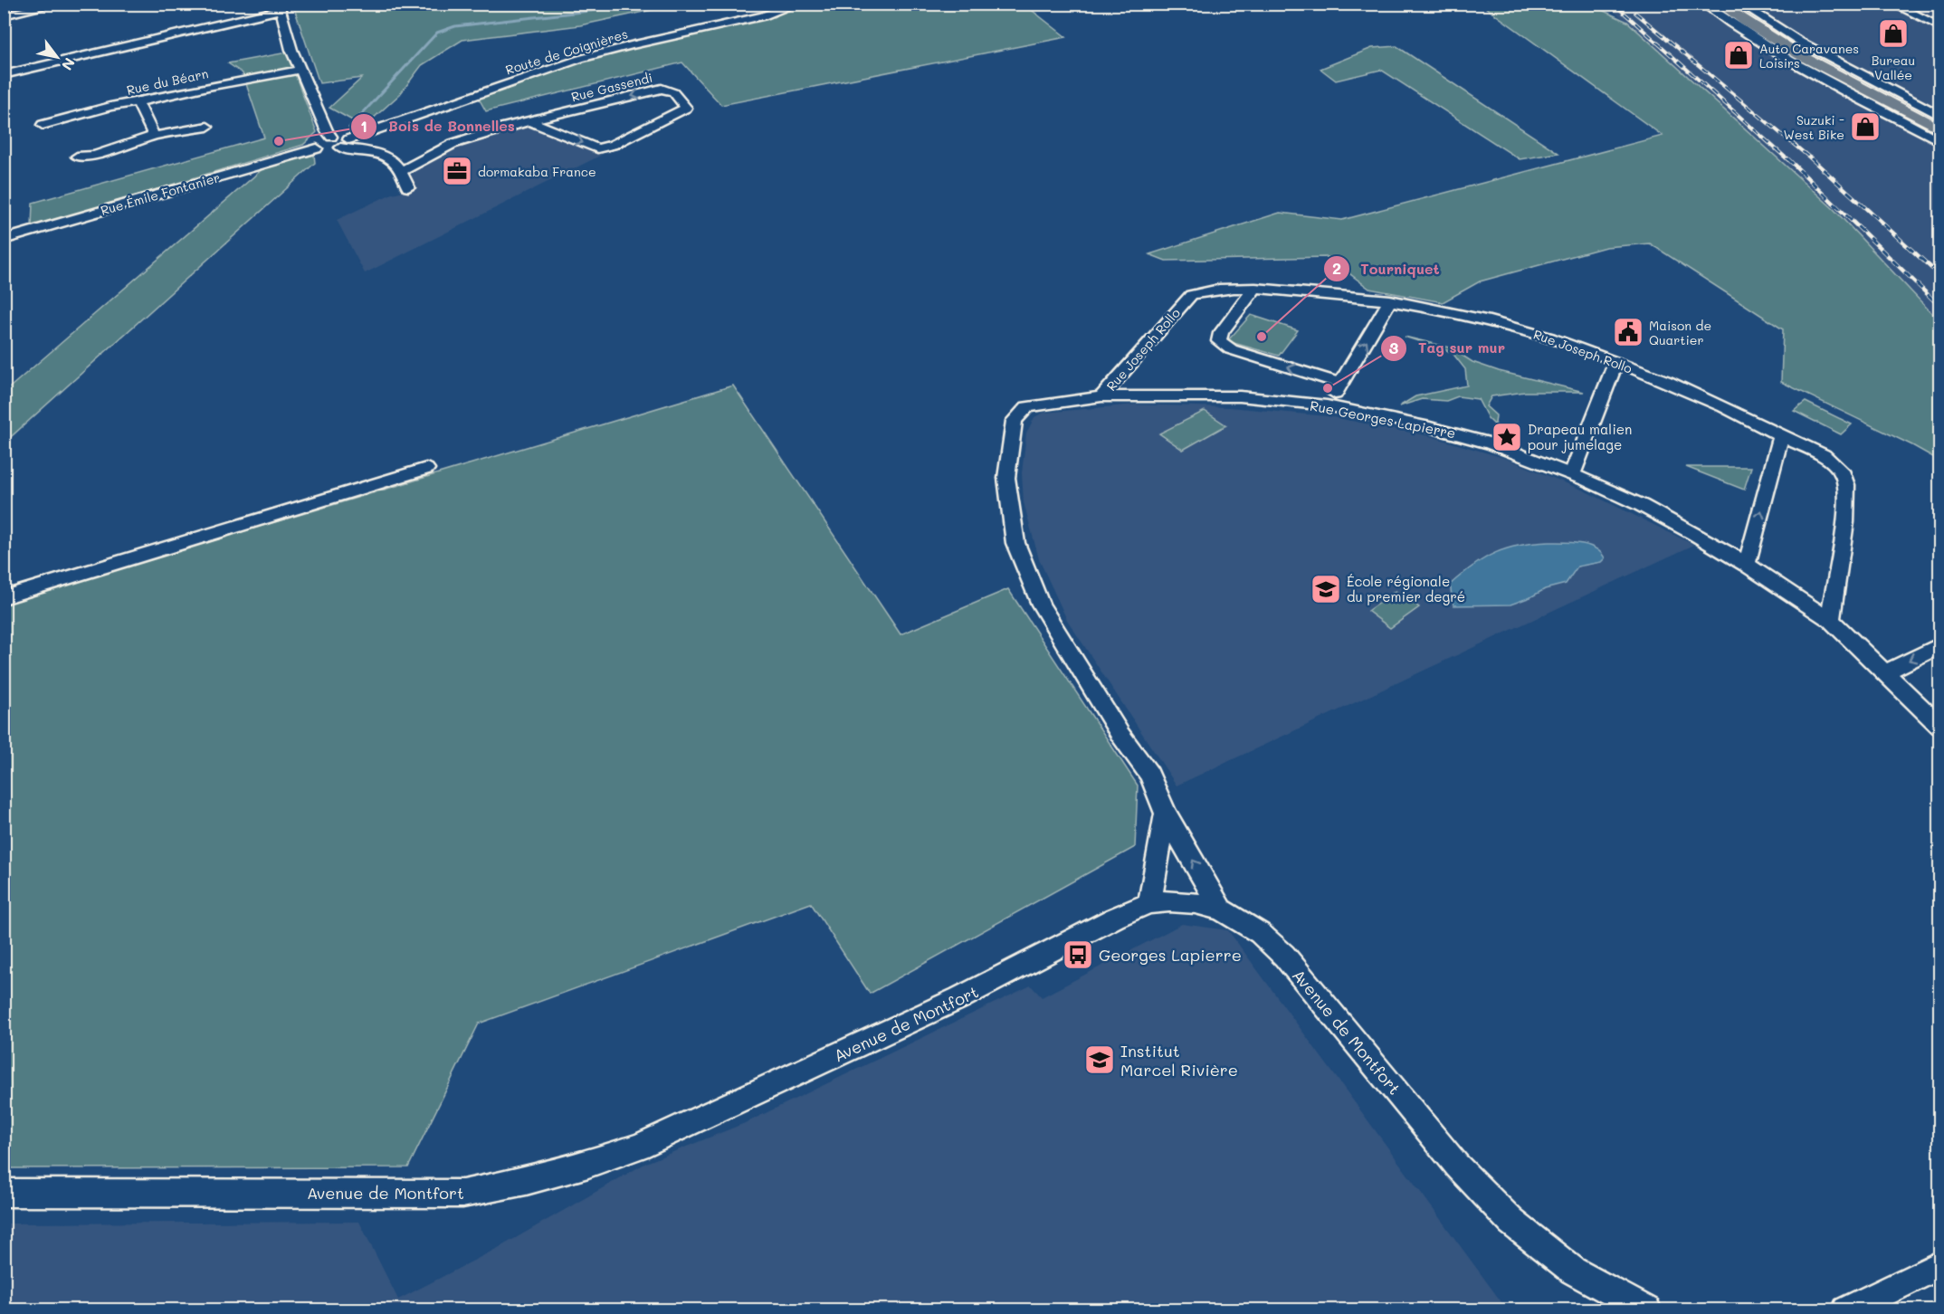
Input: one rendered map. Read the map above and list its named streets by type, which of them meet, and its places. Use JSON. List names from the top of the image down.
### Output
{
  "streets": {
    "street": [
      "Route de Coignières",
      "Rue du Béarn",
      "Rue Gassendi",
      "Rue Émile Fontanier",
      "Rue Joseph Rollo",
      "Rue Georges Lapierre",
      "Avenue de Montfort"
    ]
  },
  "crossings": [
    ["Rue Joseph Rollo", "Rue Georges Lapierre"],
    ["Rue Georges Lapierre", "Avenue de Montfort"]
  ],
  "places": {
    "shop": ["Bureau Vallée", "Auto Caravanes Loisirs", "Suzuki - West Bike"],
    "other": ["Bois de Bonnelles", "Tourniquet", "Tag sur mur"],
    "office": ["dormakaba France"],
    "public building": ["Maison de Quartier"],
    "place": ["Drapeau malien pour jumelage"],
    "school or university": ["École régionale du premier degré", "Institut Marcel Rivière"],
    "bus stop": ["Georges Lapierre"]
  },
  "north": "bottom right"
}
